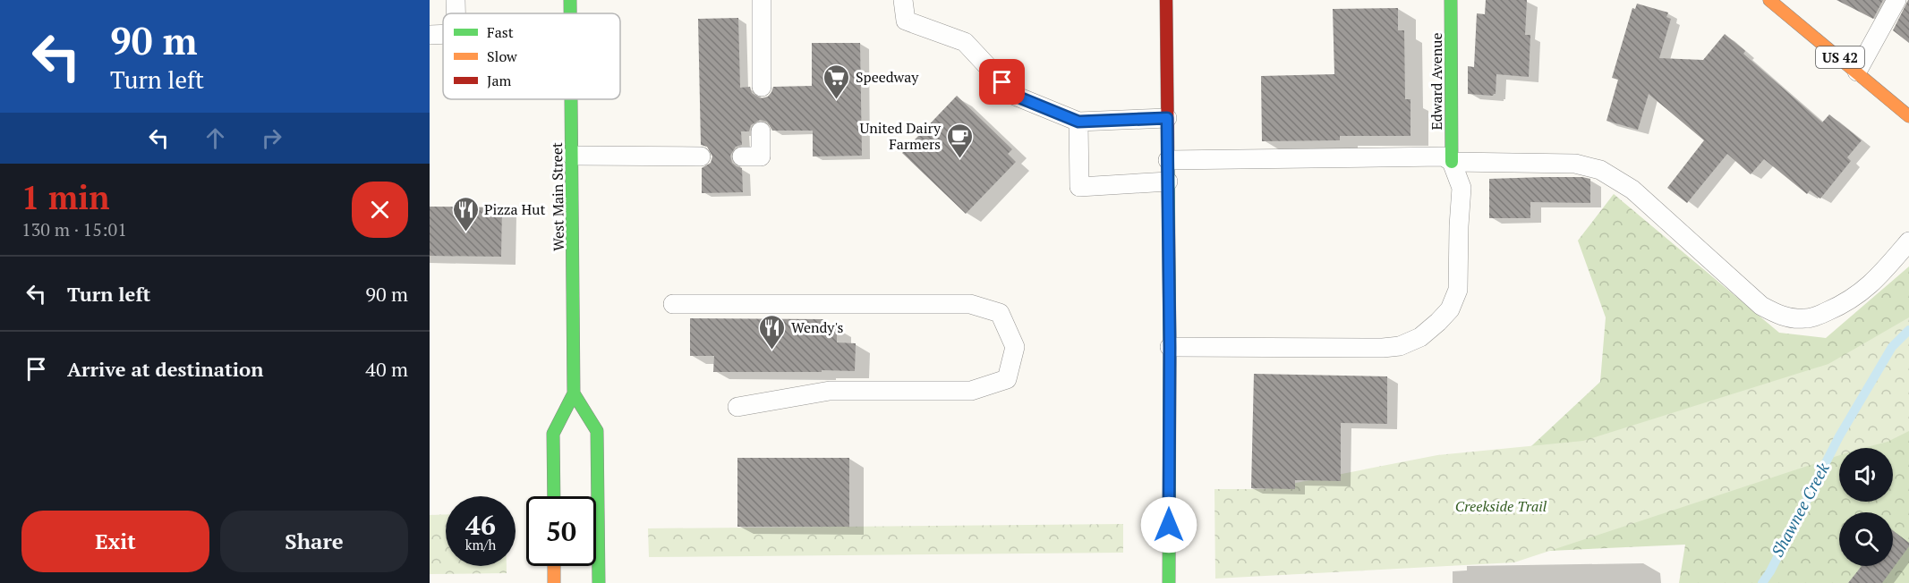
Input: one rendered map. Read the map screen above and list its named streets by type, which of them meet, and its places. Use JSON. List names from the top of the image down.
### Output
{
  "streets": {
    "main road": ["US 42", "Edward Avenue", "West Main Street"]
  },
  "water": ["Shawnee Creek"],
  "parks": ["Creekside Trail"],
  "places": {
    "supermarket": ["Speedway"],
    "cafe": ["United Dairy Farmers"],
    "restaurant": ["Pizza Hut", "Wendy's"]
  },
  "legend": ["Fast", "Slow", "Jam"],
  "page": {
    "turn": ["90 m", "Turn left"],
    "heading": ["1 min", "130 m · 15:01"],
    "list": [
      {
        "name": "Turn left",
        "value": "90 m"
      },
      {
        "name": "Arrive at destination",
        "value": "40 m"
      }
    ],
    "speed": "46 km/h",
    "limit": "50",
    "buttons": ["Exit", "Share"]
  }
}
